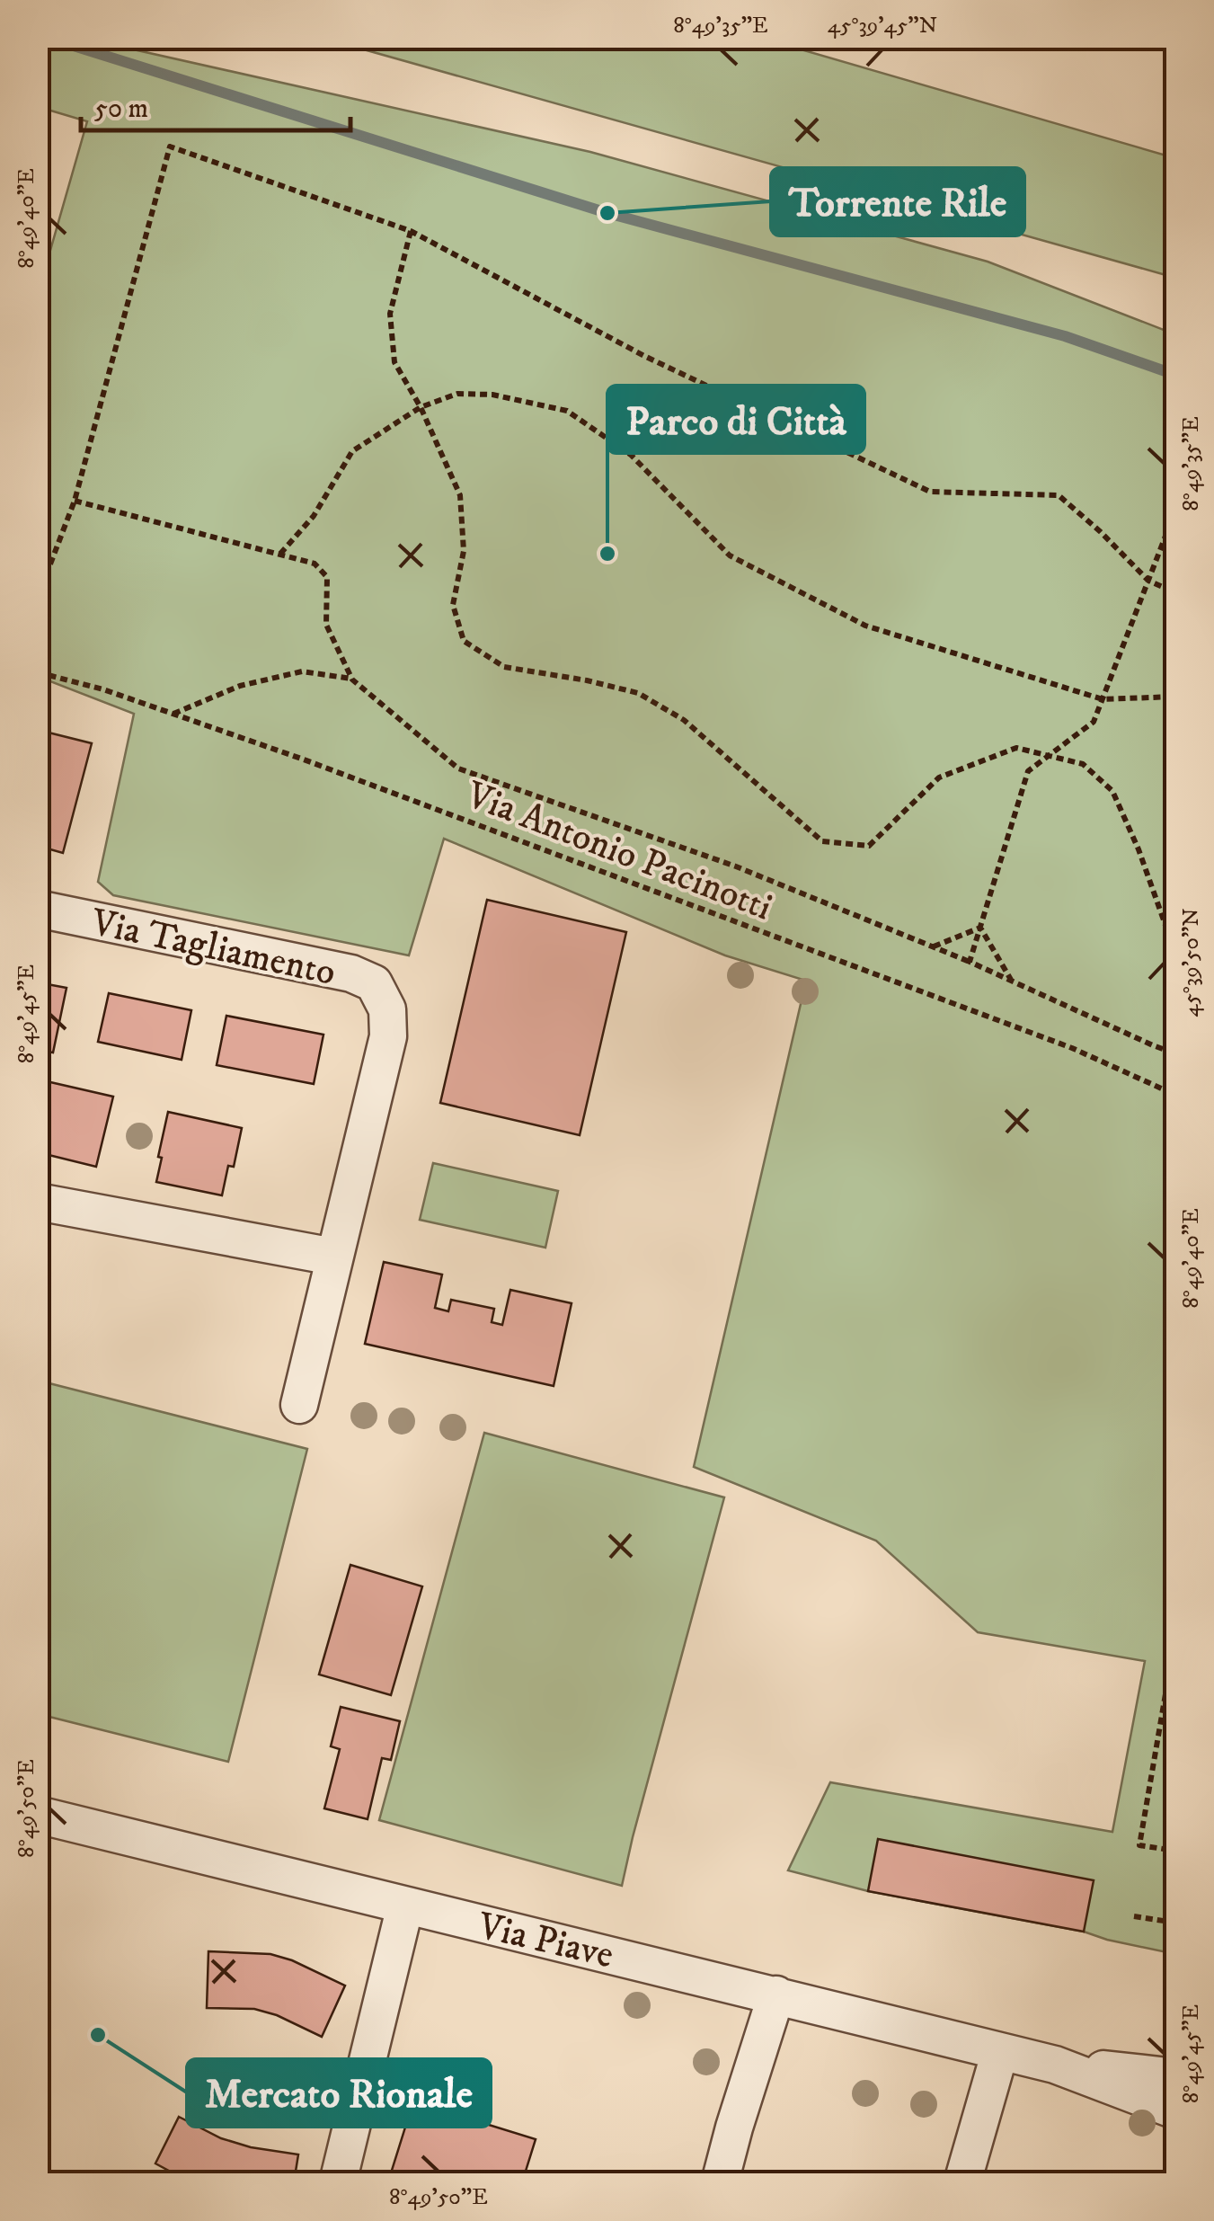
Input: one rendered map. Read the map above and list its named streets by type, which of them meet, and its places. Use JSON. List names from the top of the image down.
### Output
{
  "streets": {
    "street": ["Via Tagliamento", "Via Piave"],
    "path": ["Via Antonio Pacinotti"]
  },
  "places": ["Torrente Rile", "Parco di Città", "Mercato Rionale"],
  "scale_bar": "50 m",
  "coordinates": [
    "8°49'35\"E",
    "45°39'45\"N",
    "8°49'40\"E",
    "45°39'50\"N",
    "8°49'45\"E",
    "8°49'50\"E"
  ]
}
